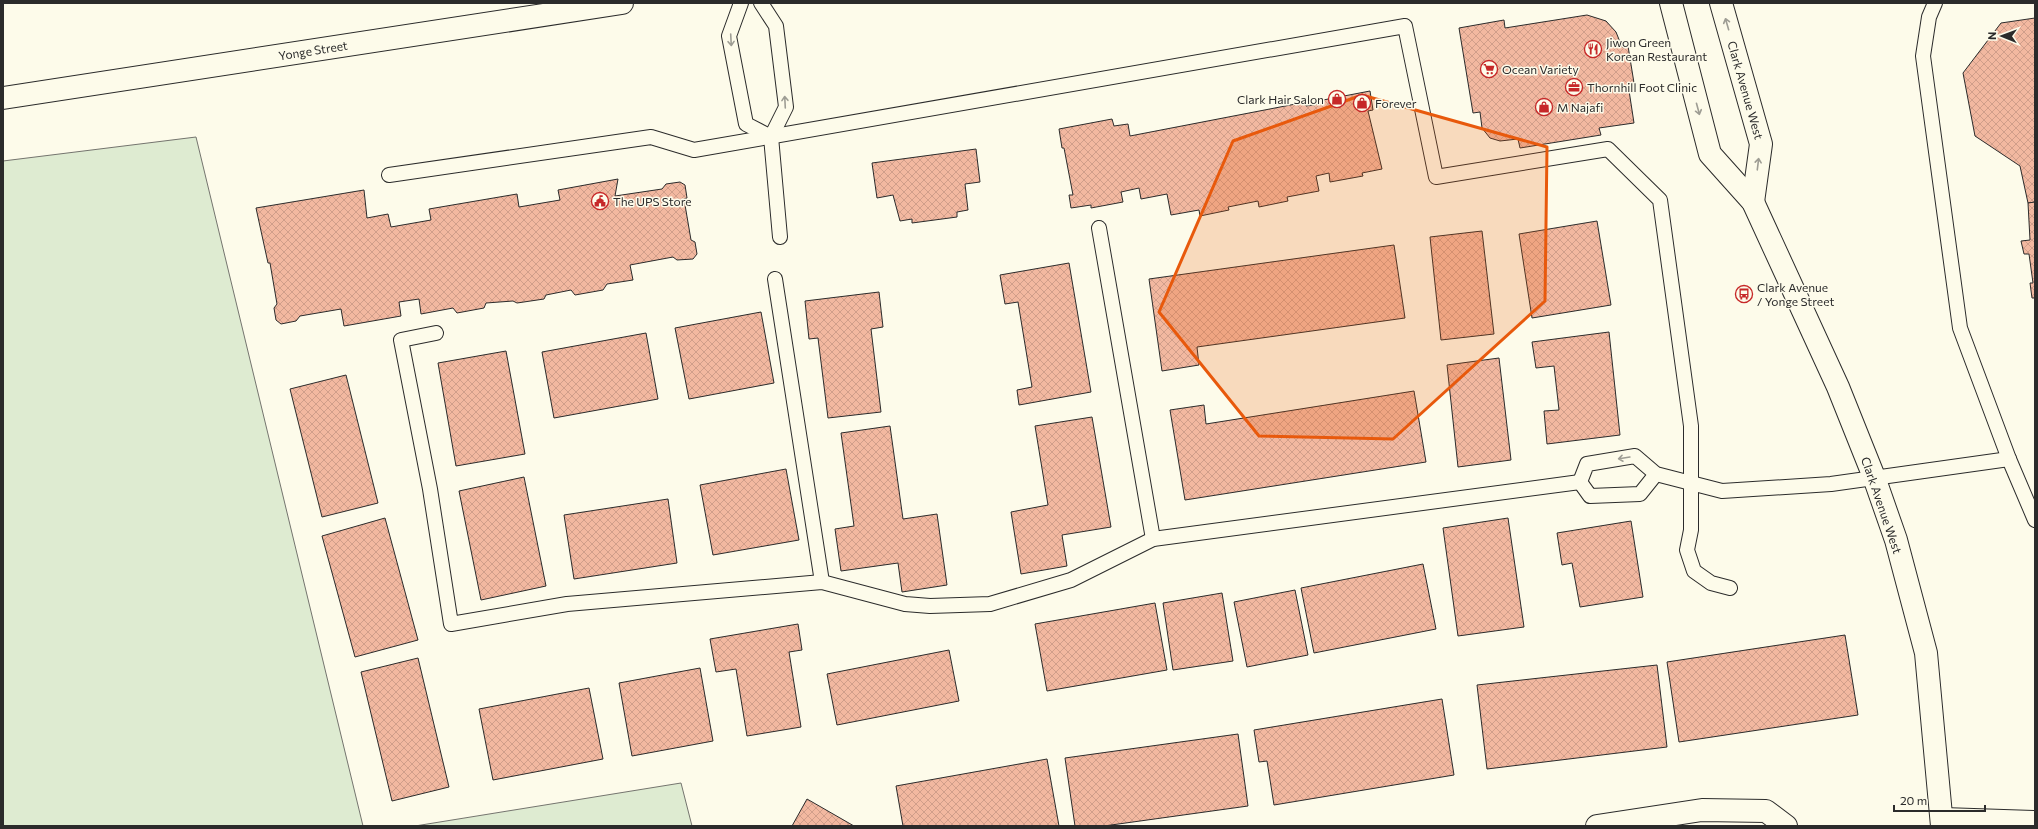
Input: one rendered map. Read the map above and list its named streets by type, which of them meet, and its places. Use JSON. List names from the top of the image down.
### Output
{
  "streets": {
    "street": ["Yonge Street", "Clark Avenue West"]
  },
  "places": {
    "restaurant": ["Jiwon Green Korean Restaurant"],
    "supermarket": ["Ocean Variety"],
    "office": ["Thornhill Foot Clinic"],
    "shop": ["Clark Hair Salon", "Forever", "M Najafi"],
    "public building": ["The UPS Store"],
    "bus stop": ["Clark Avenue / Yonge Street"]
  },
  "scale_bar": "20 m",
  "north": "left"
}
